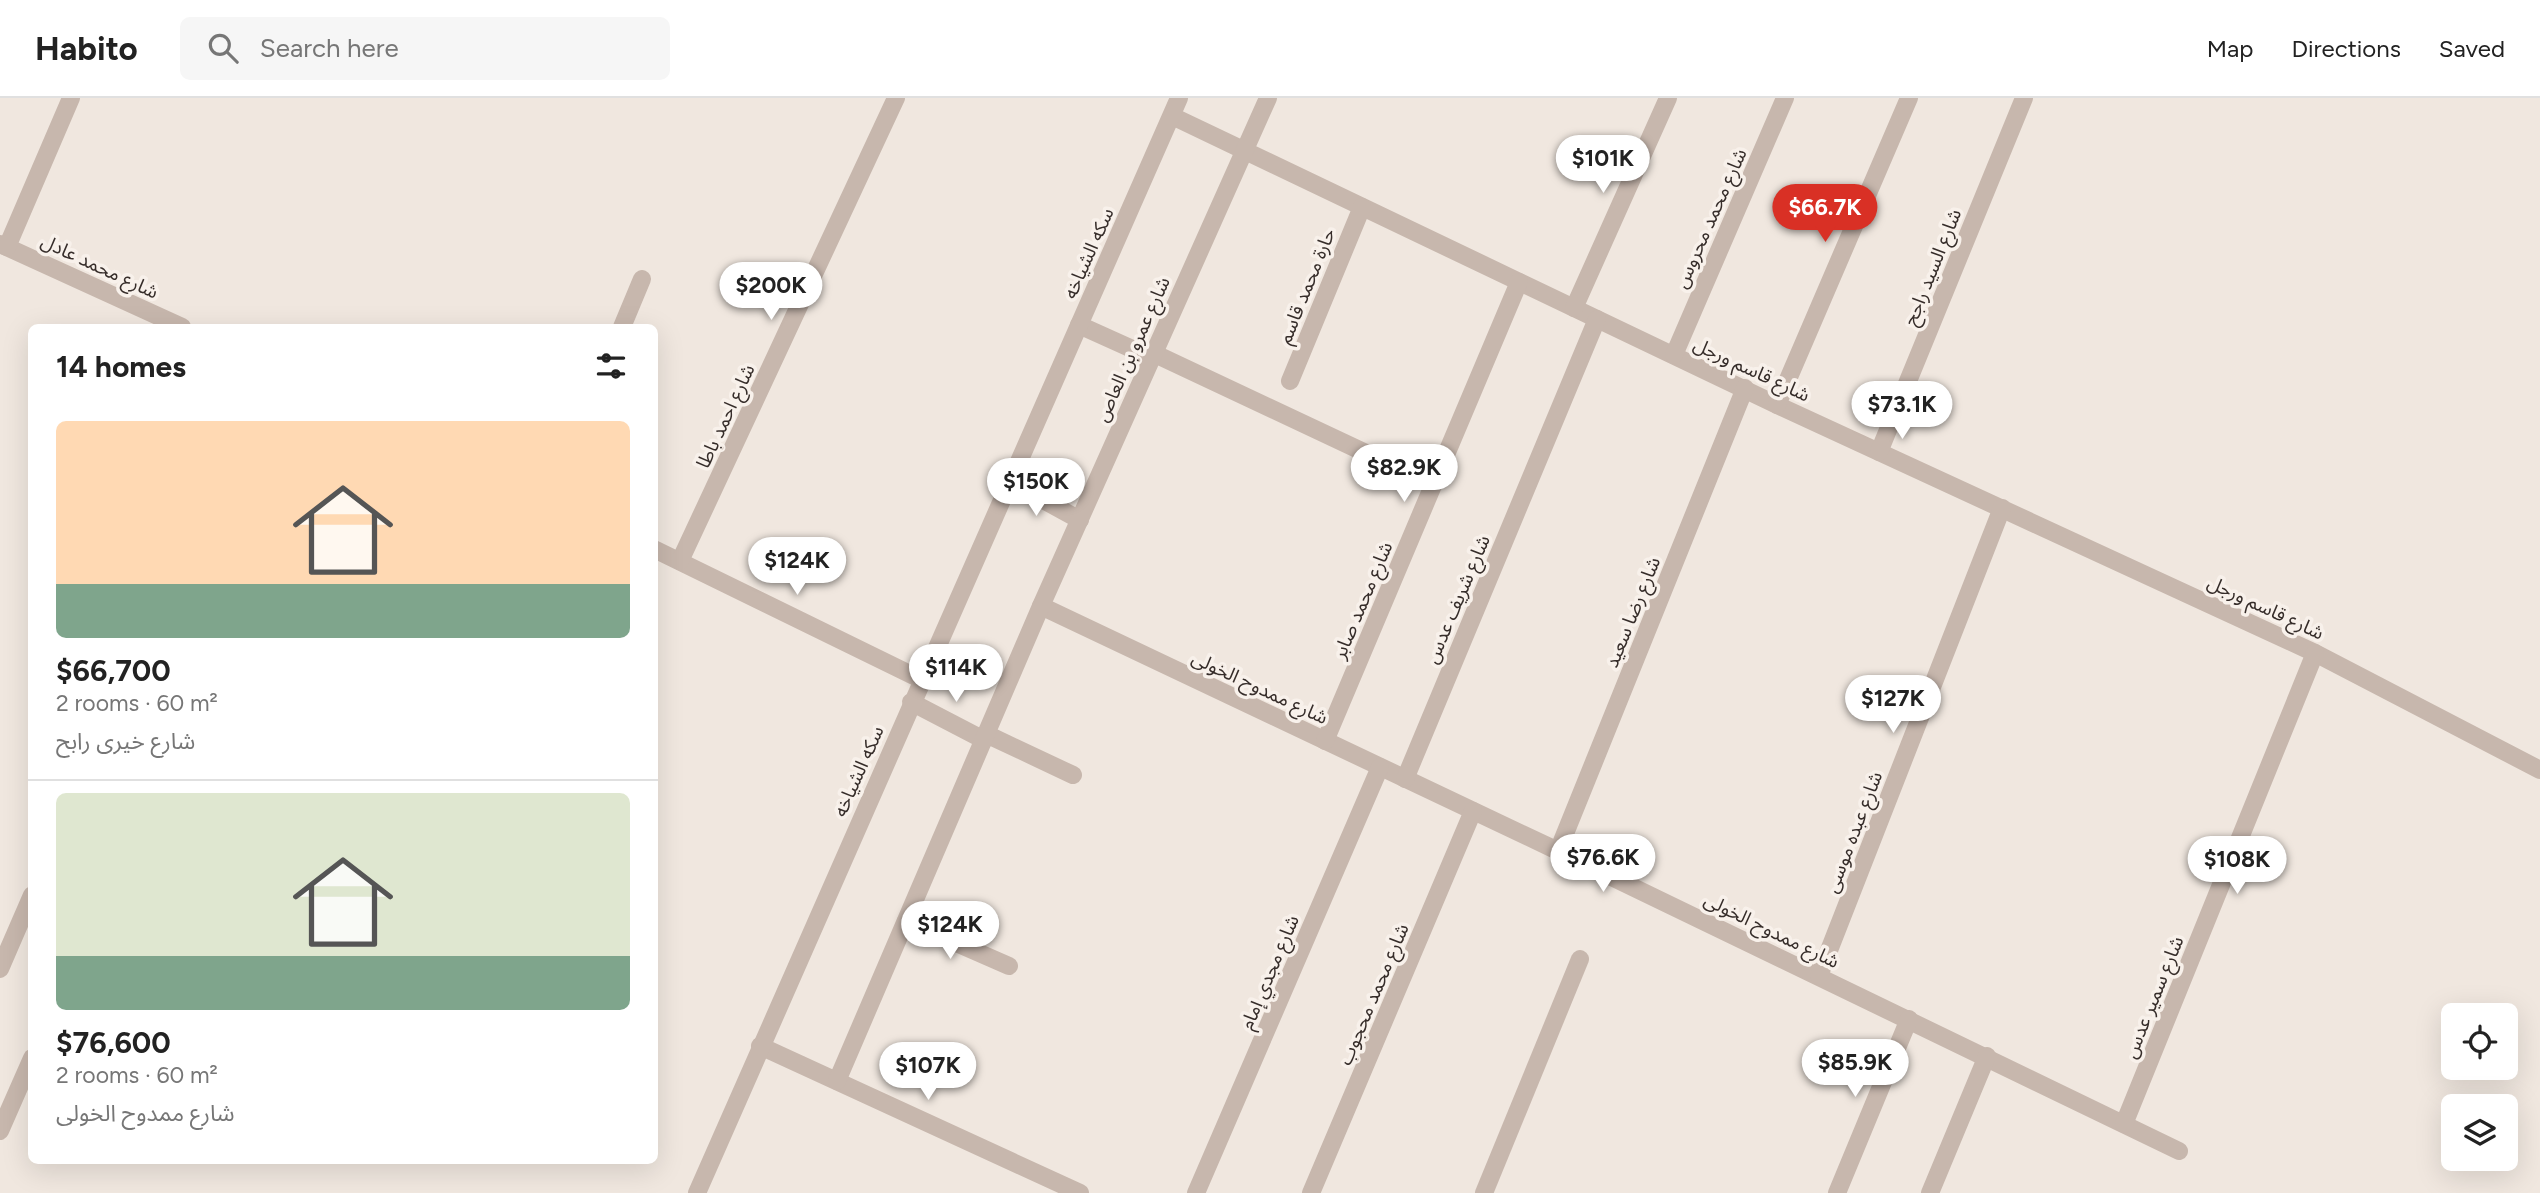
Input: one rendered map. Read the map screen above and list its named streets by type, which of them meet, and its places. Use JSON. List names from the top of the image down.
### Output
{
  "streets": {
    "street": [
      "شارع محمد محروس",
      "سكه الشياخه",
      "شارع محمد عادل",
      "شارع السيد راجح",
      "حارة محمد قاسم",
      "شارع عمرو بن العاص",
      "شارع قاسم ورجل",
      "شارع احمد باطا",
      "شارع شريف عدس",
      "شارع محمد صابر",
      "شارع رضا سعيد",
      "شارع ممدوح الخولى",
      "شارع عبده موسى",
      "شارع مجدي إمام",
      "شارع محمد محجوب",
      "شارع سمير عدس"
    ]
  },
  "crossings": [
    ["شارع محمد محروس", "شارع قاسم ورجل"],
    ["سكه الشياخه", "شارع قاسم ورجل"],
    ["شارع السيد راجح", "شارع قاسم ورجل"],
    ["حارة محمد قاسم", "شارع قاسم ورجل"],
    ["شارع عمرو بن العاص", "شارع قاسم ورجل"],
    ["شارع عمرو بن العاص", "شارع ممدوح الخولى"],
    ["شارع قاسم ورجل", "شارع شريف عدس"],
    ["شارع قاسم ورجل", "شارع محمد صابر"],
    ["شارع قاسم ورجل", "شارع رضا سعيد"],
    ["شارع قاسم ورجل", "شارع عبده موسى"],
    ["شارع قاسم ورجل", "شارع سمير عدس"],
    ["شارع شريف عدس", "شارع ممدوح الخولى"],
    ["شارع محمد صابر", "شارع ممدوح الخولى"],
    ["شارع رضا سعيد", "شارع ممدوح الخولى"],
    ["شارع ممدوح الخولى", "شارع عبده موسى"],
    ["شارع ممدوح الخولى", "شارع مجدي إمام"],
    ["شارع ممدوح الخولى", "شارع محمد محجوب"],
    ["شارع ممدوح الخولى", "شارع سمير عدس"]
  ],
  "page": {
    "header": "Habito",
    "search": "Search here",
    "nav": ["Map", "Directions", "Saved"],
    "price": [
      "$101K",
      "$66.7K",
      "$200K",
      "$73.1K",
      "$82.9K",
      "$150K",
      "$124K",
      "$114K",
      "$127K",
      "$76.6K",
      "$108K",
      "$124K",
      "$85.9K",
      "$107K"
    ],
    "heading": "14 homes",
    "list": [
      {
        "name": "$66,700",
        "note": "2 rooms · 60 m² · شارع خيرى رابح"
      },
      {
        "name": "$76,600",
        "note": "2 rooms · 60 m² · شارع ممدوح الخولى"
      }
    ]
  }
}
